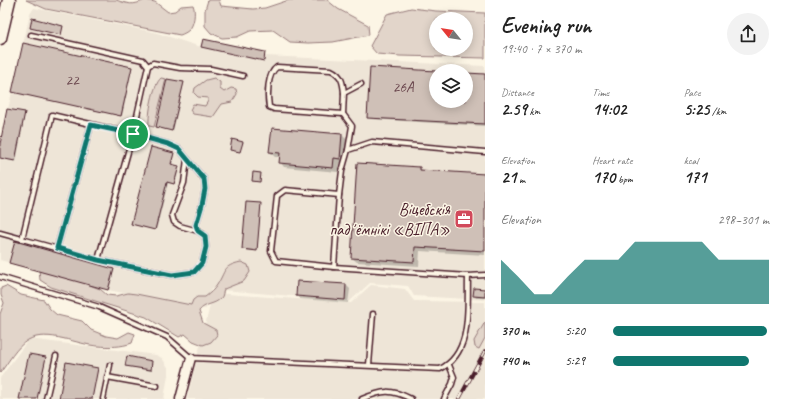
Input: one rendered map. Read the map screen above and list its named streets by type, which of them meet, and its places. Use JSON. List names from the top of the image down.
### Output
{
  "places": {
    "office": ["Віцебскія падʼёмнікі «ВІПА»"]
  },
  "house_numbers": ["22", "26А"],
  "north": "top left",
  "page": {
    "heading": ["Evening run", "19:40 · 7 × 370 m"],
    "stats": [
      ["Distance", "2.59 km"],
      ["Time", "14:02"],
      ["Pace", "5:25 /km"],
      ["Elevation", "21 m"],
      ["Heart rate", "170 bpm"],
      ["kcal", "171"]
    ],
    "chart": ["Elevation", "298–301 m"],
    "list": [
      {
        "name": "370 m",
        "note": "5:20"
      },
      {
        "name": "740 m",
        "note": "5:29"
      }
    ]
  }
}
